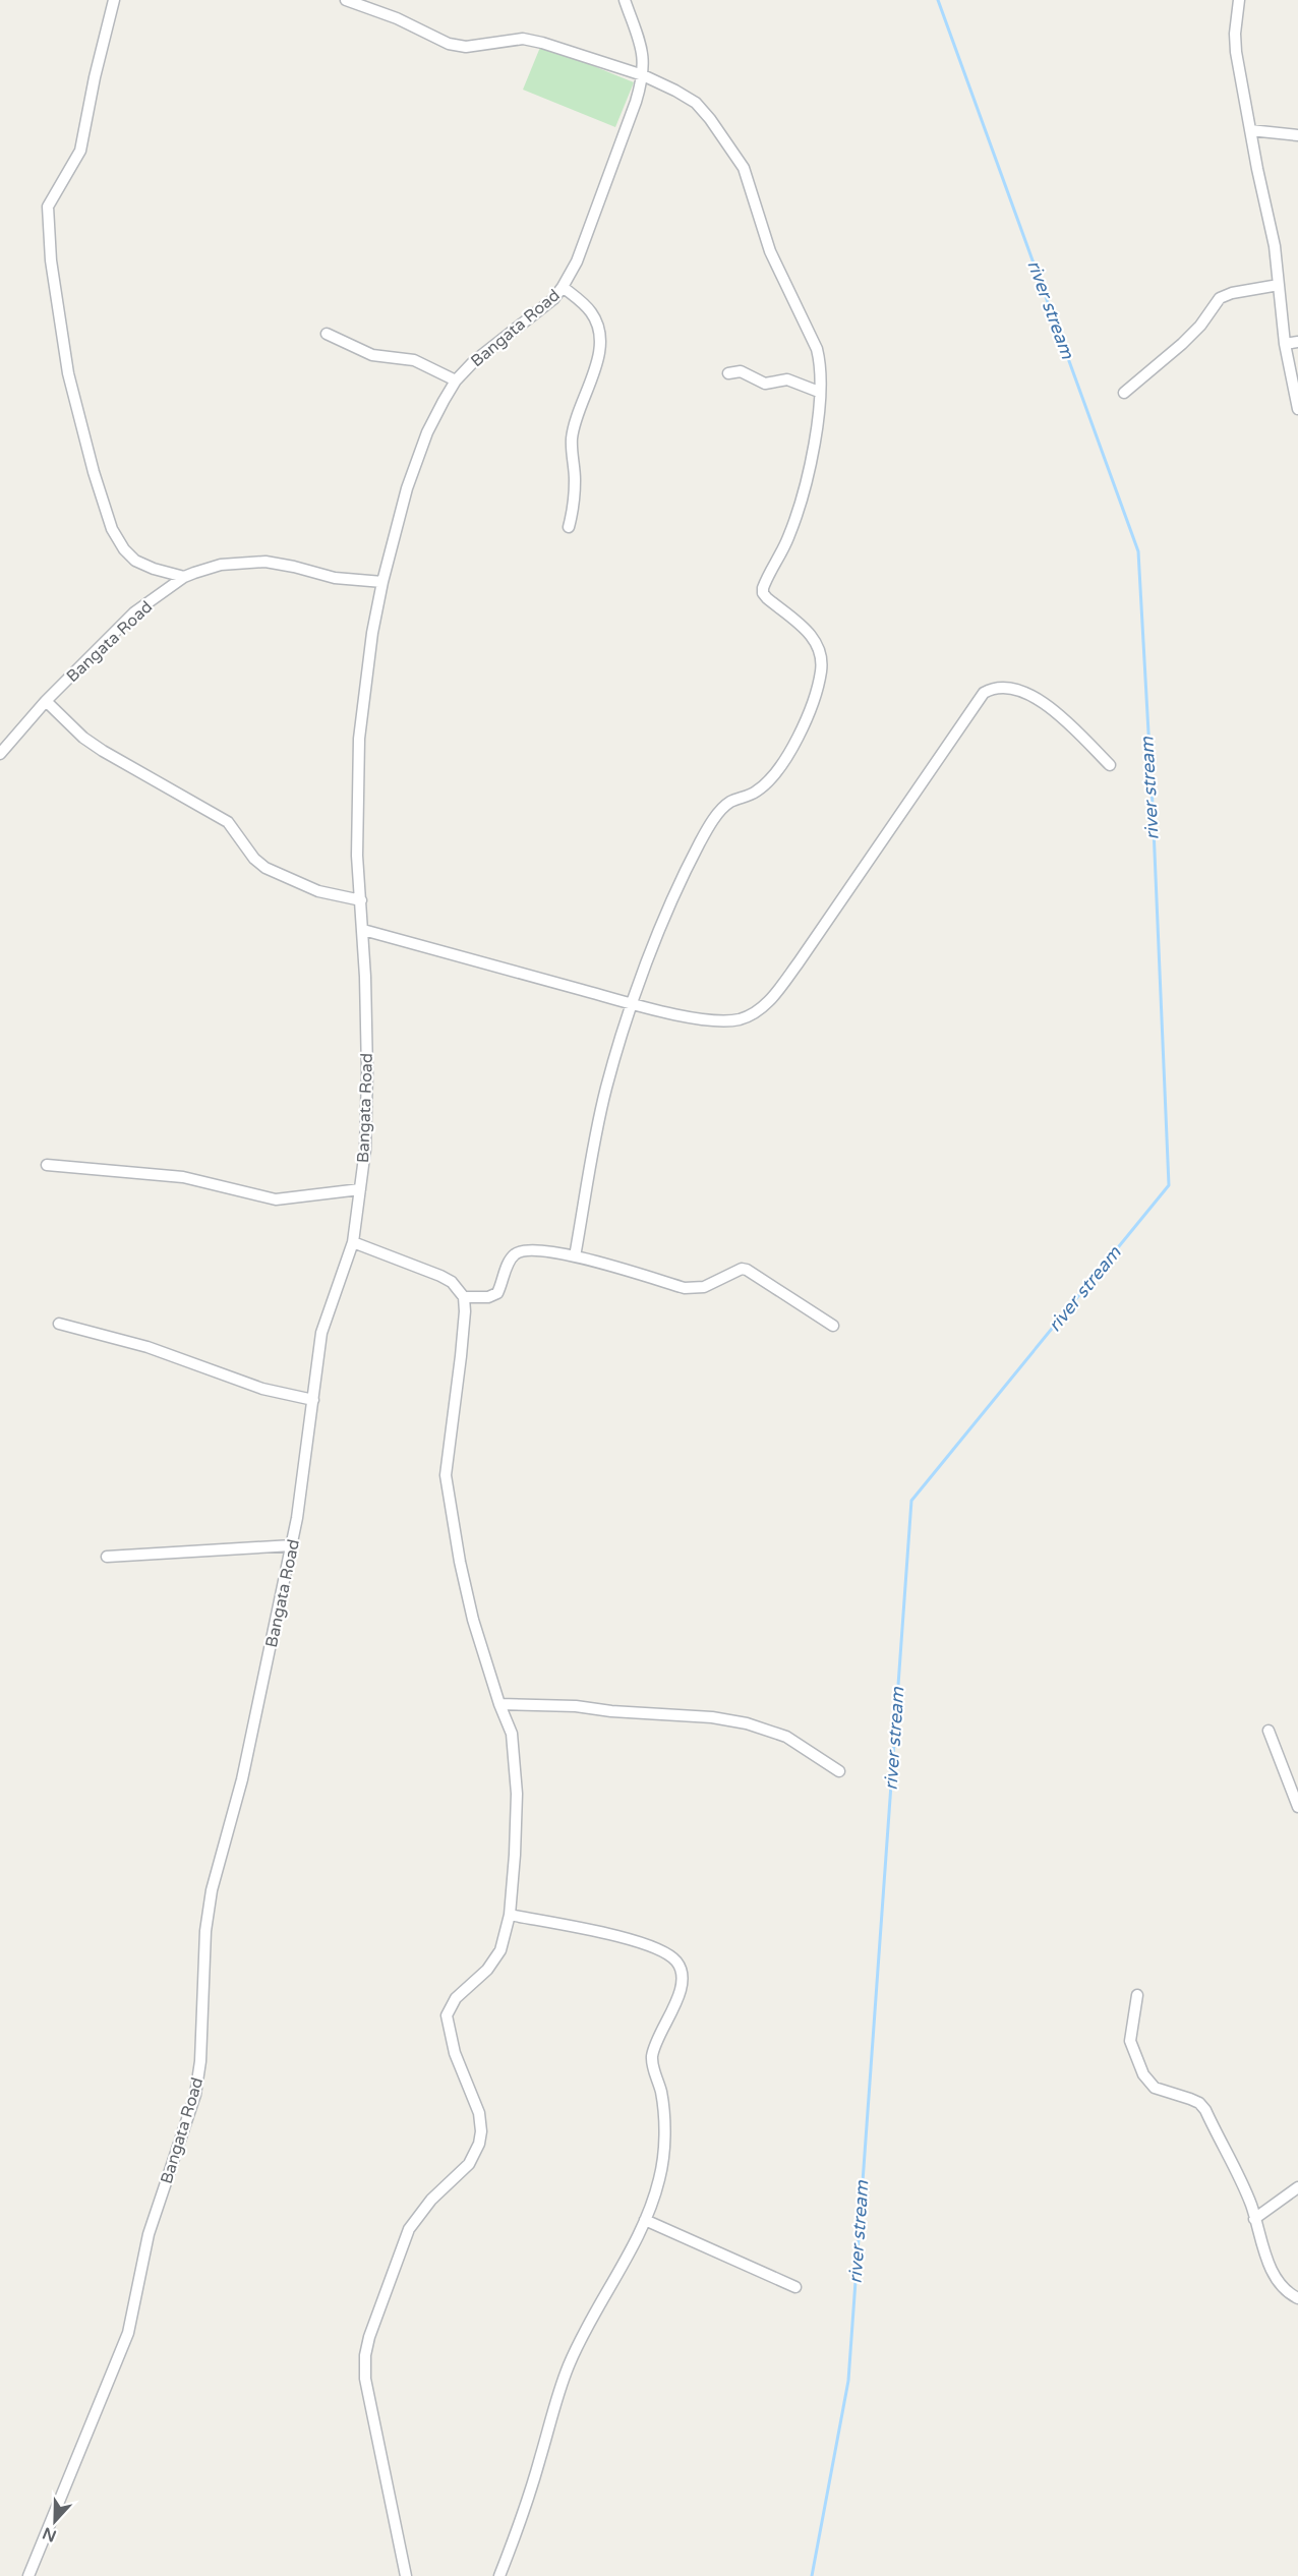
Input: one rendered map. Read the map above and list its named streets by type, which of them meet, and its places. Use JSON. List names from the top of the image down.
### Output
{
  "streets": {
    "street": ["Bangata Road"]
  },
  "water": ["river stream"],
  "north": "bottom"
}
